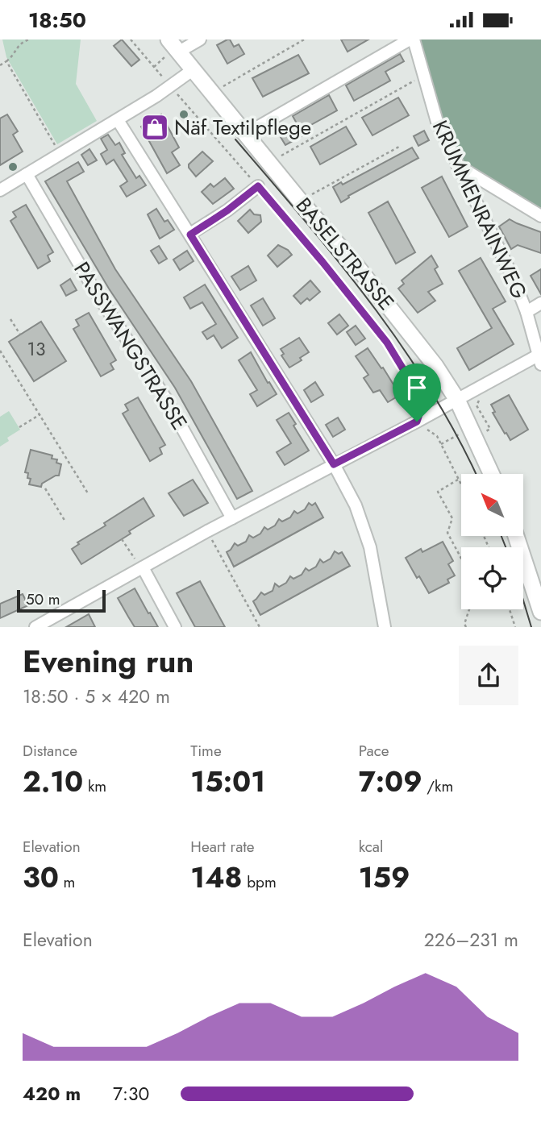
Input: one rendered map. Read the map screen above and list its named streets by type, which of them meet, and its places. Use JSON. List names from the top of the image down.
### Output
{
  "streets": {
    "main road": ["BASELSTRASSE"],
    "street": ["KRUMMENRAINWEG", "PASSWANGSTRASSE"]
  },
  "crossings": [
    ["KRUMMENRAINWEG", "BASELSTRASSE"],
    ["KRUMMENRAINWEG", "PASSWANGSTRASSE"]
  ],
  "places": {
    "shop": ["Näf Textilpflege"]
  },
  "house_numbers": ["13"],
  "scale_bar": "50 m",
  "north": "top left",
  "page": {
    "status": "18:50",
    "scale": "50 m",
    "heading": ["Evening run", "18:50 · 5 × 420 m"],
    "stats": [
      ["Distance", "2.10 km"],
      ["Time", "15:01"],
      ["Pace", "7:09 /km"],
      ["Elevation", "30 m"],
      ["Heart rate", "148 bpm"],
      ["kcal", "159"]
    ],
    "chart": ["Elevation", "226–231 m"],
    "list": [
      {
        "name": "420 m",
        "note": "7:30"
      }
    ]
  }
}
